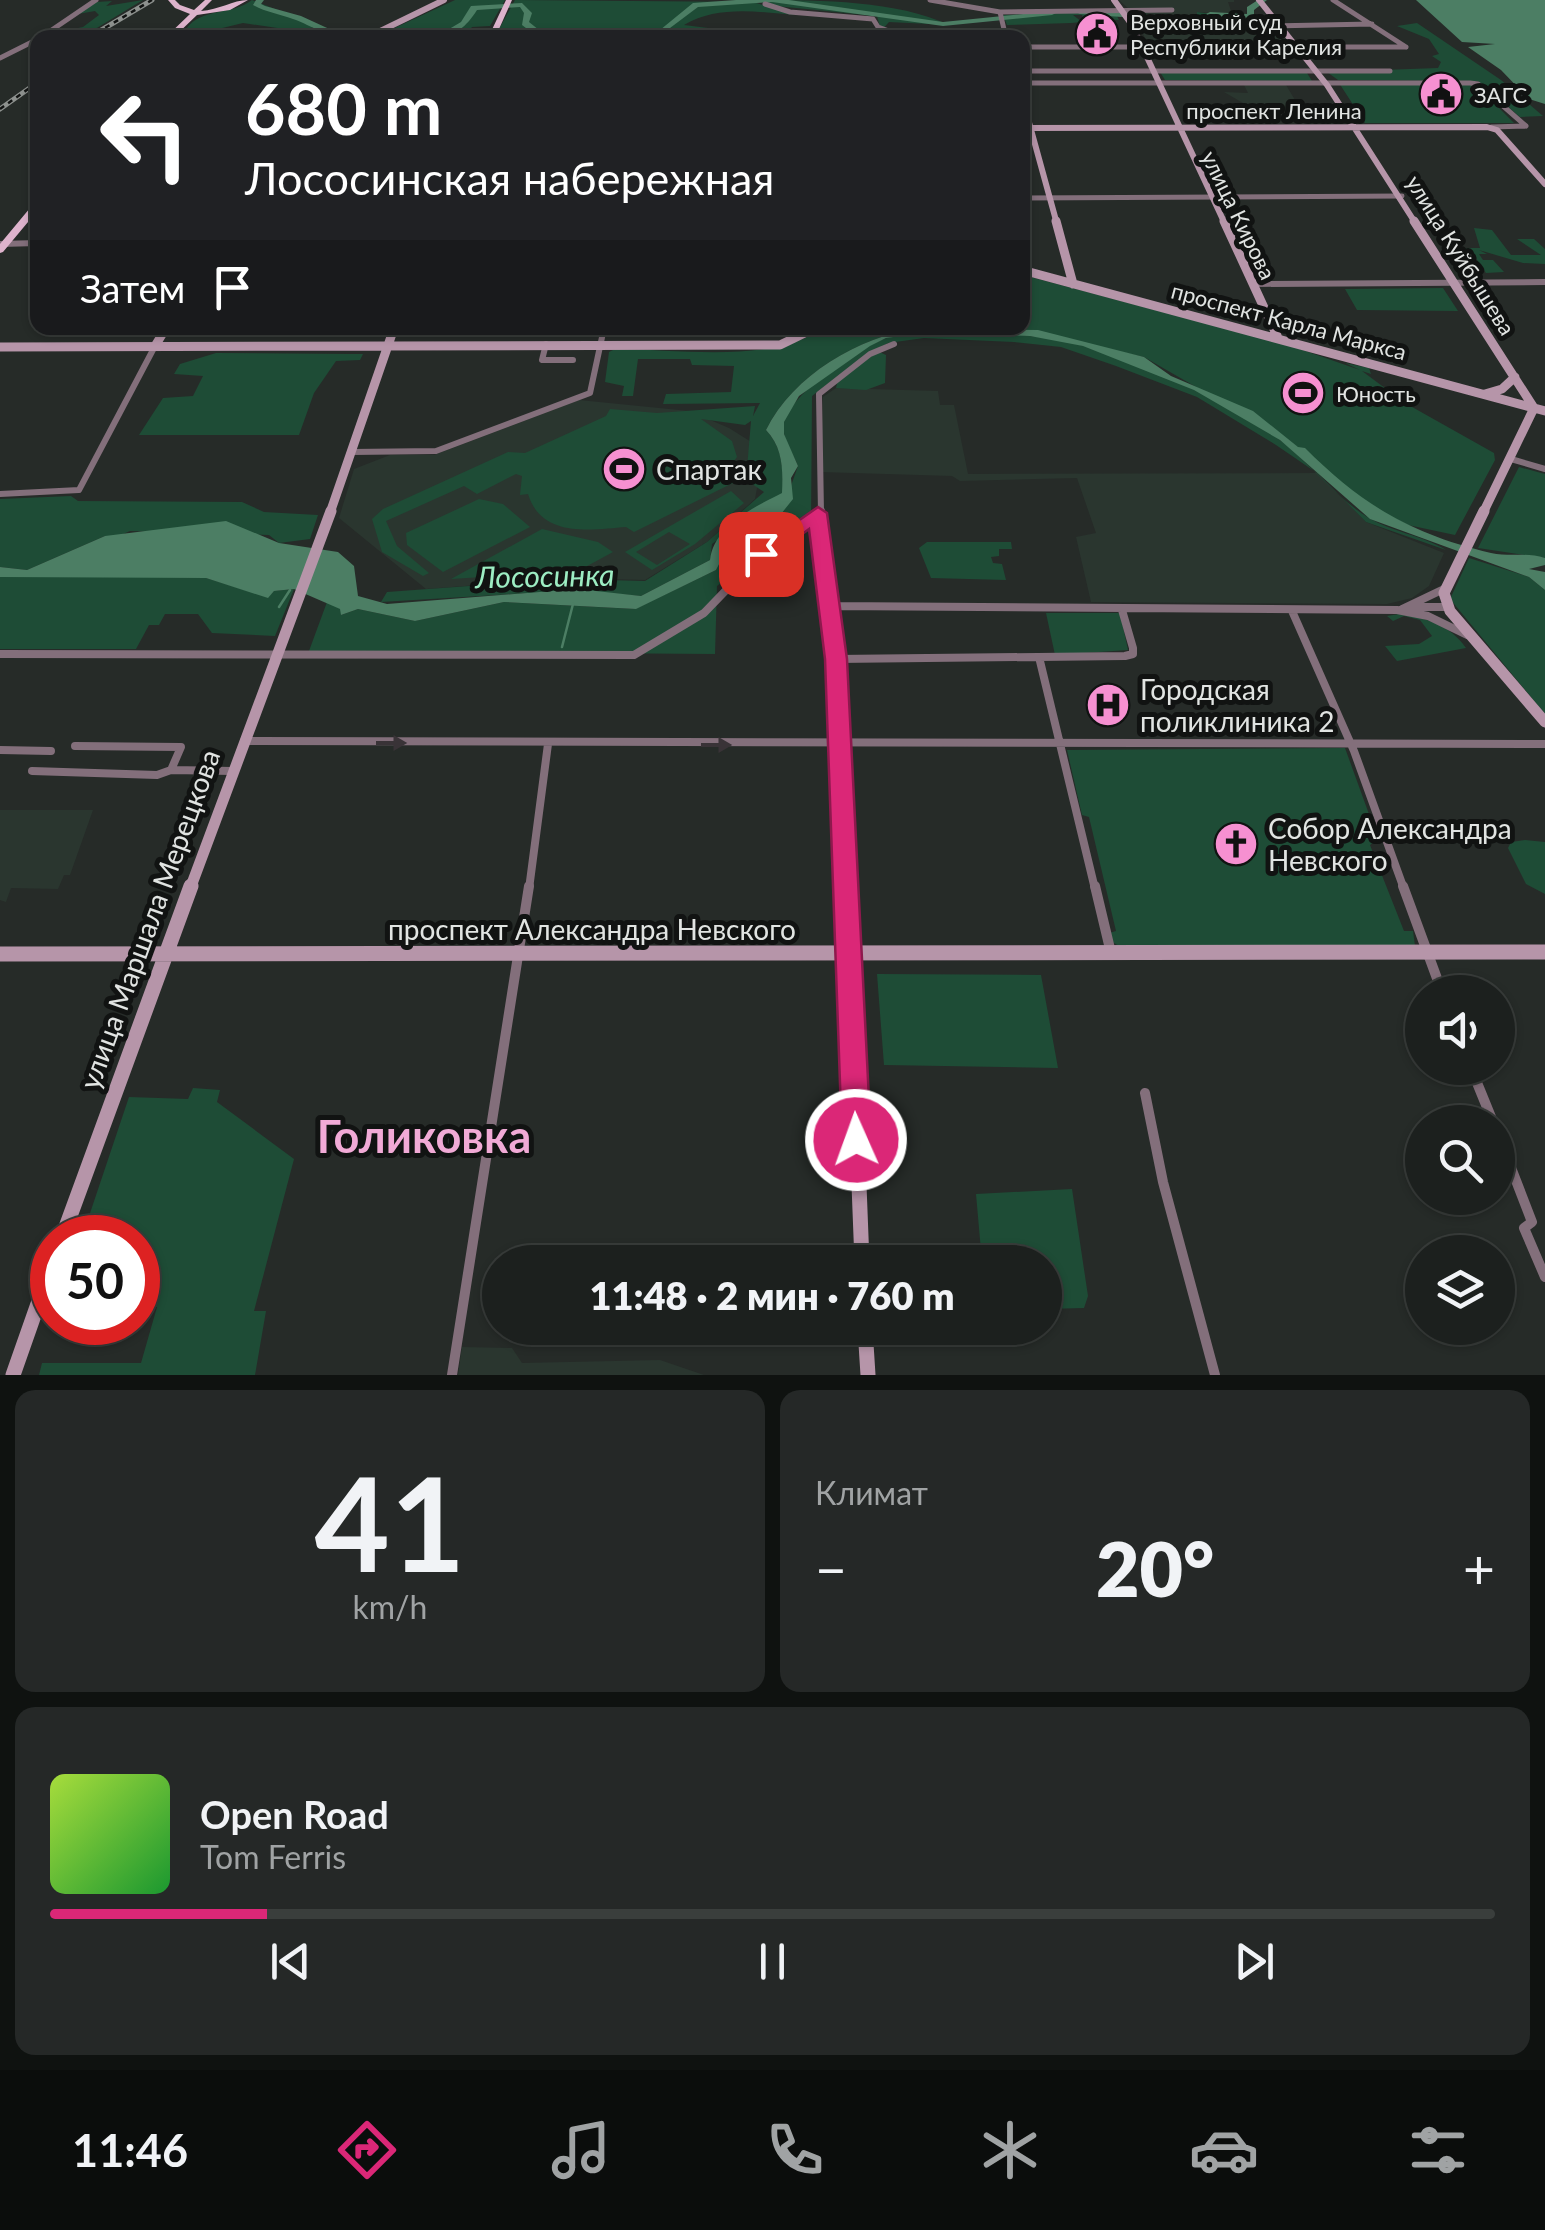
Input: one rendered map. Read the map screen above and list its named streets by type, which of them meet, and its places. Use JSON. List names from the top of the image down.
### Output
{
  "streets": {
    "main road": [
      "проспект Ленина",
      "улица Кирова",
      "улица Куйбышева",
      "проспект Карла Маркса",
      "улица Маршала Мерецкова",
      "проспект Александра Невского"
    ]
  },
  "crossings": [
    ["проспект Ленина", "улица Кирова"],
    ["проспект Ленина", "улица Куйбышева"],
    ["улица Кирова", "проспект Карла Маркса"],
    ["улица Куйбышева", "проспект Карла Маркса"],
    ["улица Маршала Мерецкова", "проспект Александра Невского"]
  ],
  "districts": ["Голиковка"],
  "water": ["Лососинка"],
  "places": {
    "public building": ["Верховный суд Республики Карелия", "ЗАГС"],
    "sports": ["Юность", "Спартак"],
    "hospital": ["Городская поликлиника 2"],
    "church": ["Собор Александра Невского"]
  },
  "page": {
    "turn": ["680 m", "Лососинская набережная"],
    "then": "Затем",
    "limit": "50",
    "trip": "11:48 · 2 мин · 760 m",
    "tile": [
      ["41", "km/h"],
      "Климат"
    ],
    "heat": ["−", "20°", "+"],
    "song": ["Open Road", "Tom Ferris"],
    "tabs": "11:46"
  }
}
